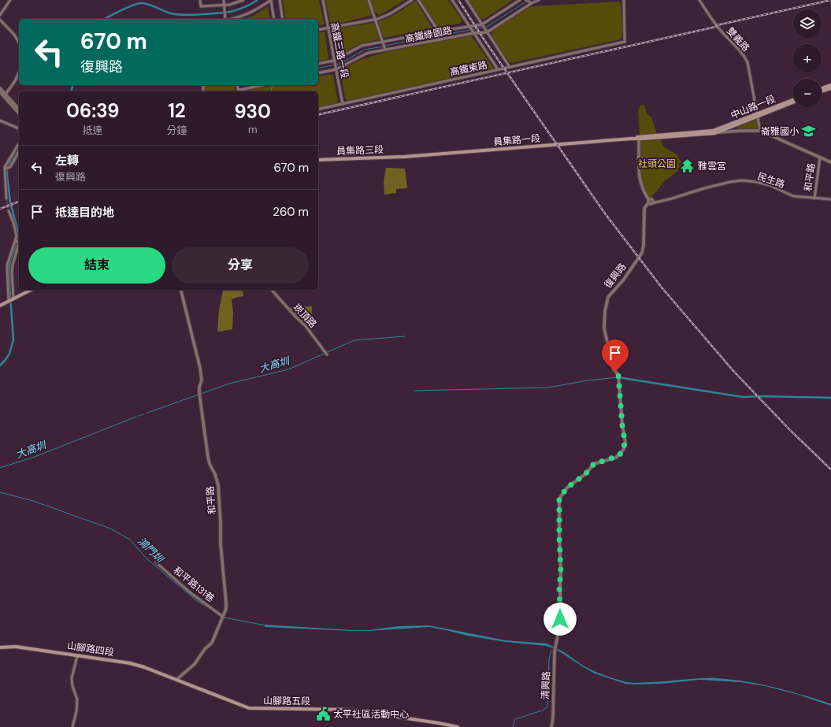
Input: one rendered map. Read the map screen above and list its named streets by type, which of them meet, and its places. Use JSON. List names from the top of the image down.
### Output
{
  "streets": {
    "main road": [
      "中山路一段",
      "員集路一段",
      "員集路三段",
      "山腳路四段",
      "山腳路五段"
    ],
    "street": [
      "高鐵綠園路",
      "雙義路",
      "高鐵三路一段",
      "高鐵東路",
      "和平路",
      "民生路",
      "復興路",
      "崁頂路",
      "和平路131巷",
      "清興路"
    ]
  },
  "crossings": [
    ["高鐵綠園路", "高鐵三路一段"],
    ["雙義路", "中山路一段"],
    ["雙義路", "員集路一段"],
    ["高鐵三路一段", "高鐵東路"],
    ["中山路一段", "員集路一段"],
    ["員集路一段", "員集路三段"],
    ["員集路一段", "和平路"],
    ["和平路", "民生路"],
    ["和平路", "和平路131巷"],
    ["和平路", "山腳路四段"],
    ["和平路", "山腳路五段"],
    ["復興路", "清興路"],
    ["山腳路四段", "山腳路五段"]
  ],
  "water": ["大高圳", "鴻門圳"],
  "parks": ["社頭公園"],
  "places": {
    "school or university": ["崙雅國小"],
    "temple": ["雅雲宮"],
    "public building": ["太平社區活動中心"]
  },
  "page": {
    "map_buttons": ["+", "−"],
    "turn": ["670 m", "復興路"],
    "eta": [
      "06:39",
      "抵達",
      "12",
      "分鐘",
      "930",
      "m"
    ],
    "list": [
      {
        "name": "左轉",
        "note": "復興路",
        "value": "670 m"
      },
      {
        "name": "抵達目的地",
        "value": "260 m"
      }
    ],
    "buttons": ["結束", "分享"]
  }
}
